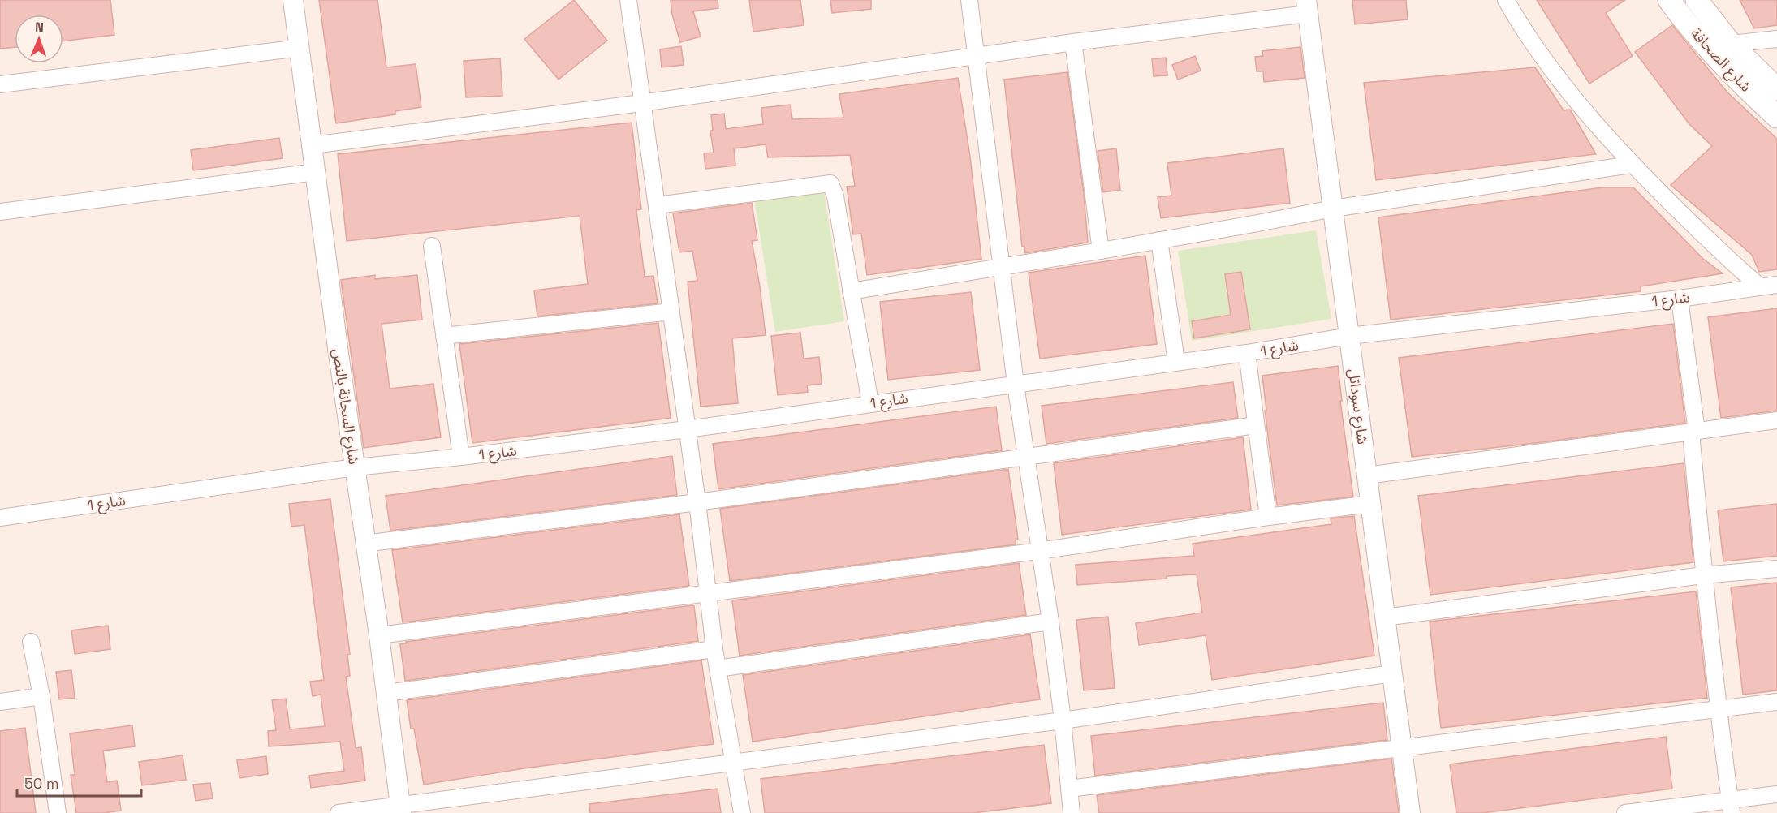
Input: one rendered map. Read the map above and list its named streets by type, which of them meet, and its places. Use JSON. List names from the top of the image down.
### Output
{
  "streets": {
    "main road": ["شارع الصحافة"],
    "street": ["شارع 1", "شارع السجانة بالنص", "شارع سوداتل"]
  },
  "crossings": [
    ["شارع 1", "شارع السجانة بالنص"],
    ["شارع 1", "شارع سوداتل"]
  ],
  "scale_bar": "50 m",
  "north": "top"
}
